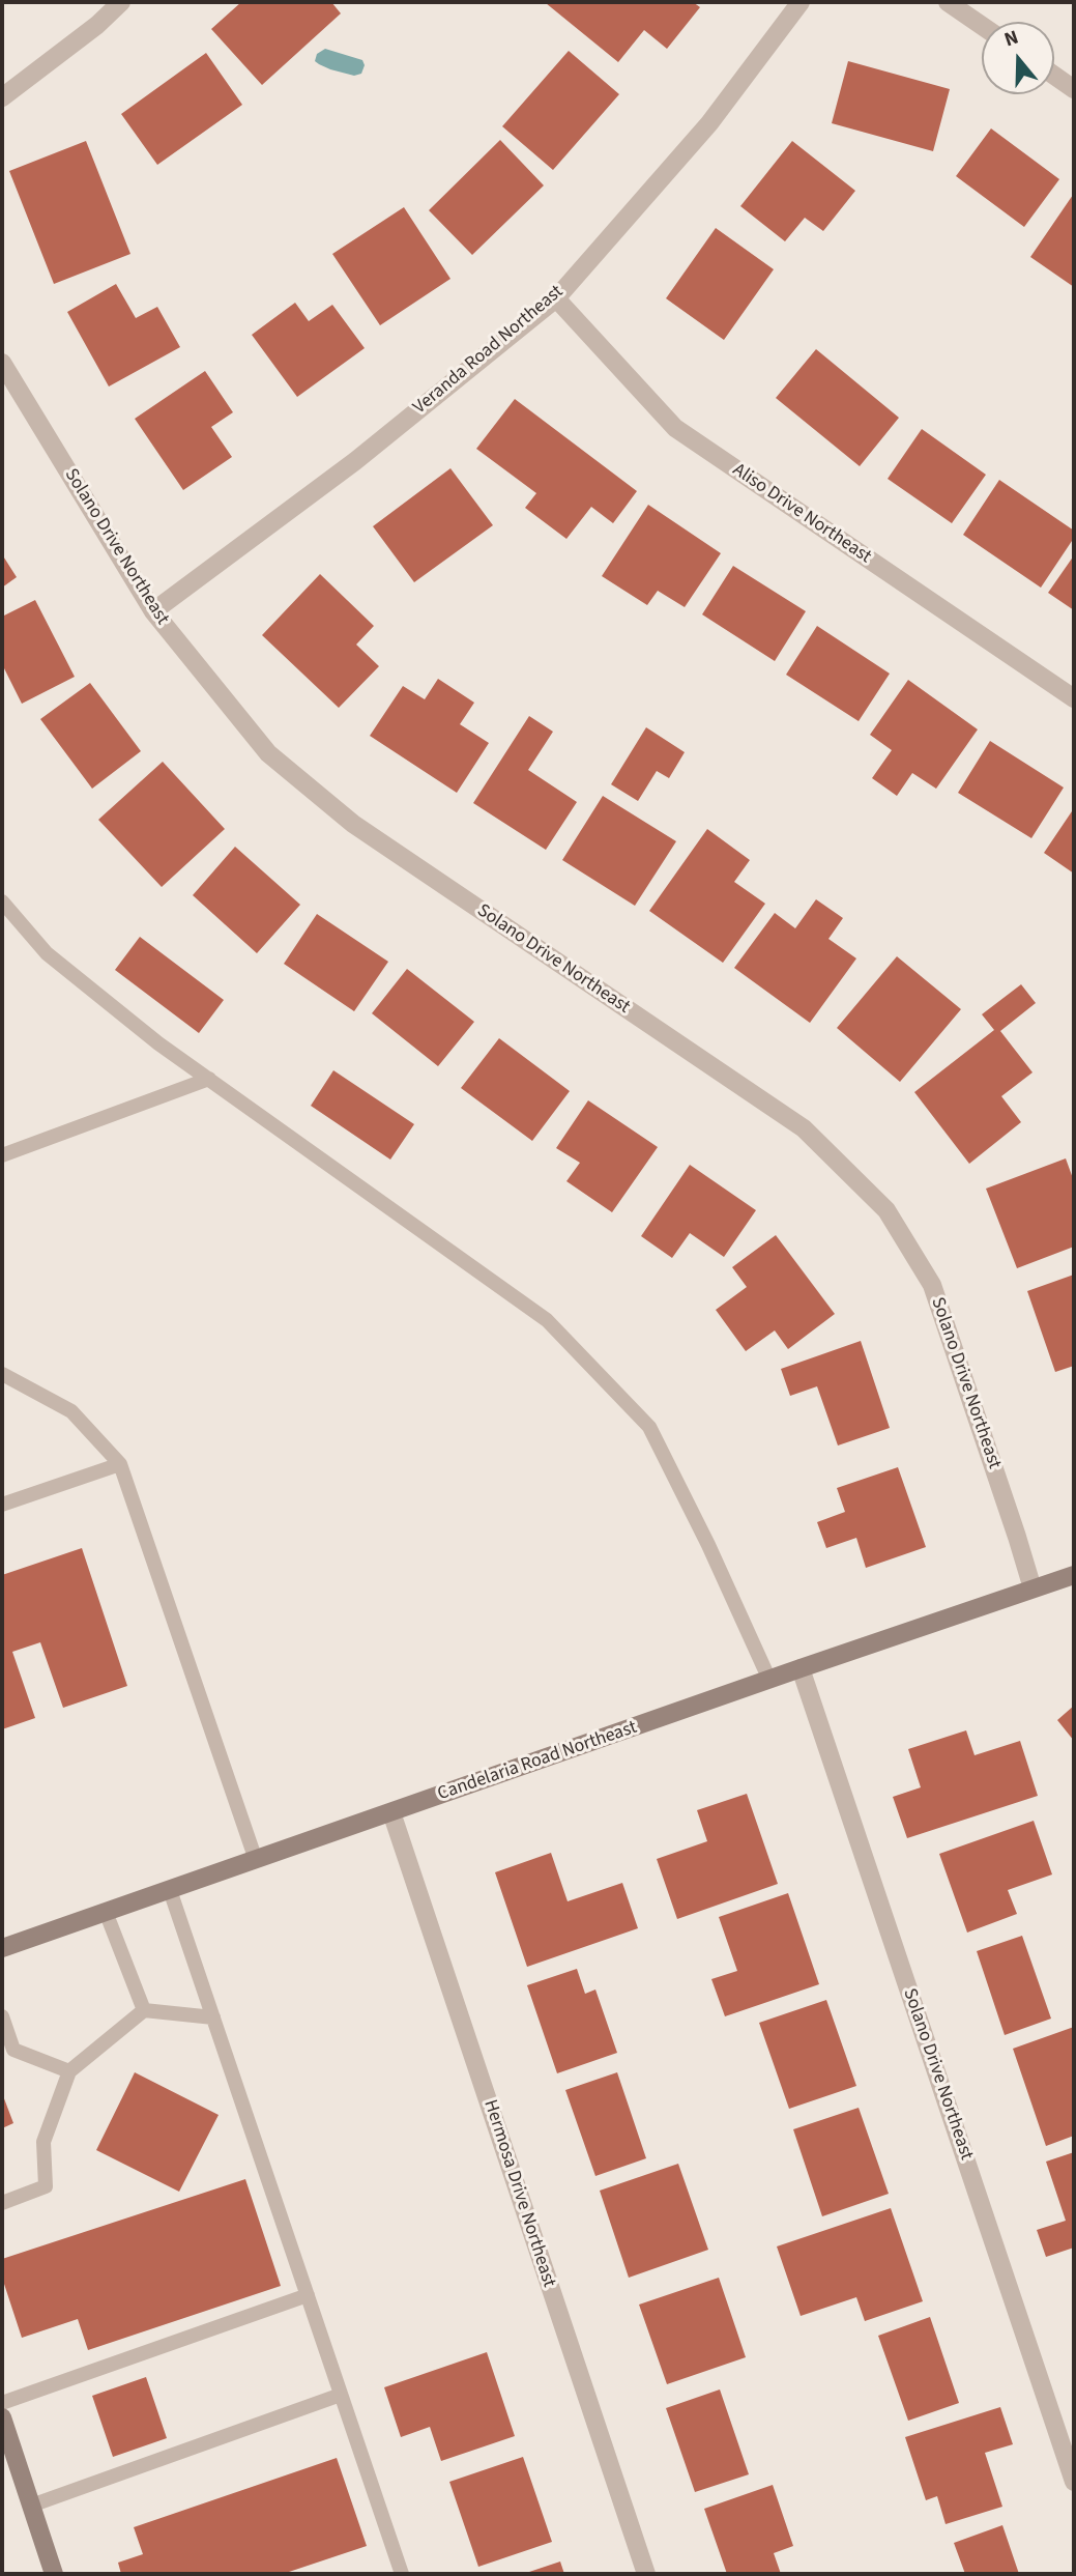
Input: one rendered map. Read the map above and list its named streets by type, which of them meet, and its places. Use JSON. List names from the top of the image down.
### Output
{
  "streets": {
    "main road": ["Candelaria Road Northeast"],
    "street": [
      "Veranda Road Northeast",
      "Aliso Drive Northeast",
      "Solano Drive Northeast",
      "Hermosa Drive Northeast"
    ]
  },
  "crossings": [
    ["Veranda Road Northeast", "Aliso Drive Northeast"],
    ["Veranda Road Northeast", "Solano Drive Northeast"],
    ["Solano Drive Northeast", "Candelaria Road Northeast"],
    ["Candelaria Road Northeast", "Hermosa Drive Northeast"]
  ],
  "north": "top"
}
